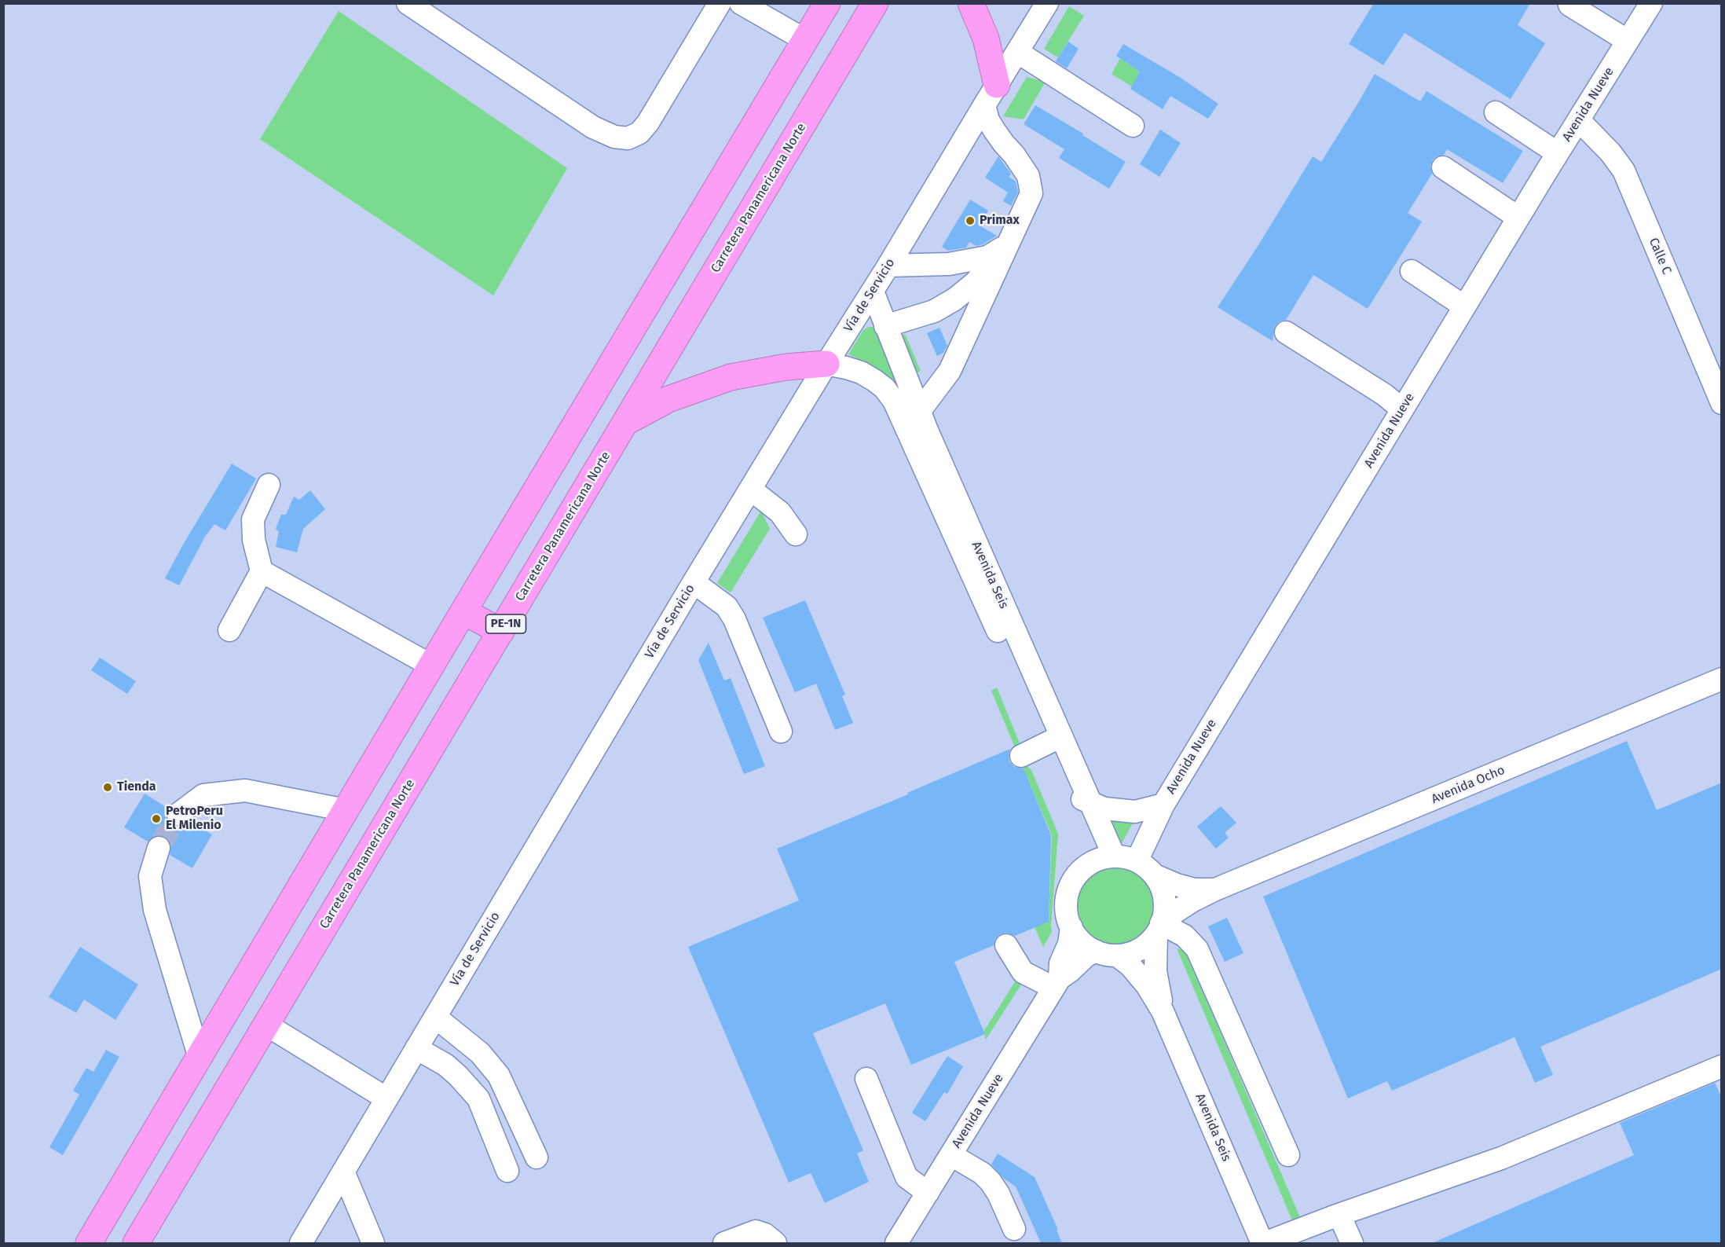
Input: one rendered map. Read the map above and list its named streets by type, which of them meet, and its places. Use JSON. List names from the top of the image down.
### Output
{
  "streets": {
    "highway": ["Carretera Panamericana Norte", "PE-1N"],
    "street": [
      "Avenida Nueve",
      "Calle C",
      "Vía de Servicio",
      "Avenida Seis",
      "Avenida Ocho"
    ]
  },
  "crossings": [
    ["Avenida Nueve", "Calle C"],
    ["Avenida Nueve", "Avenida Seis"],
    ["Avenida Nueve", "Avenida Ocho"],
    ["Vía de Servicio", "Avenida Seis"],
    ["Avenida Seis", "Avenida Ocho"]
  ],
  "places": ["Primax", "Tienda", "PetroPeru El Milenio"]
}
